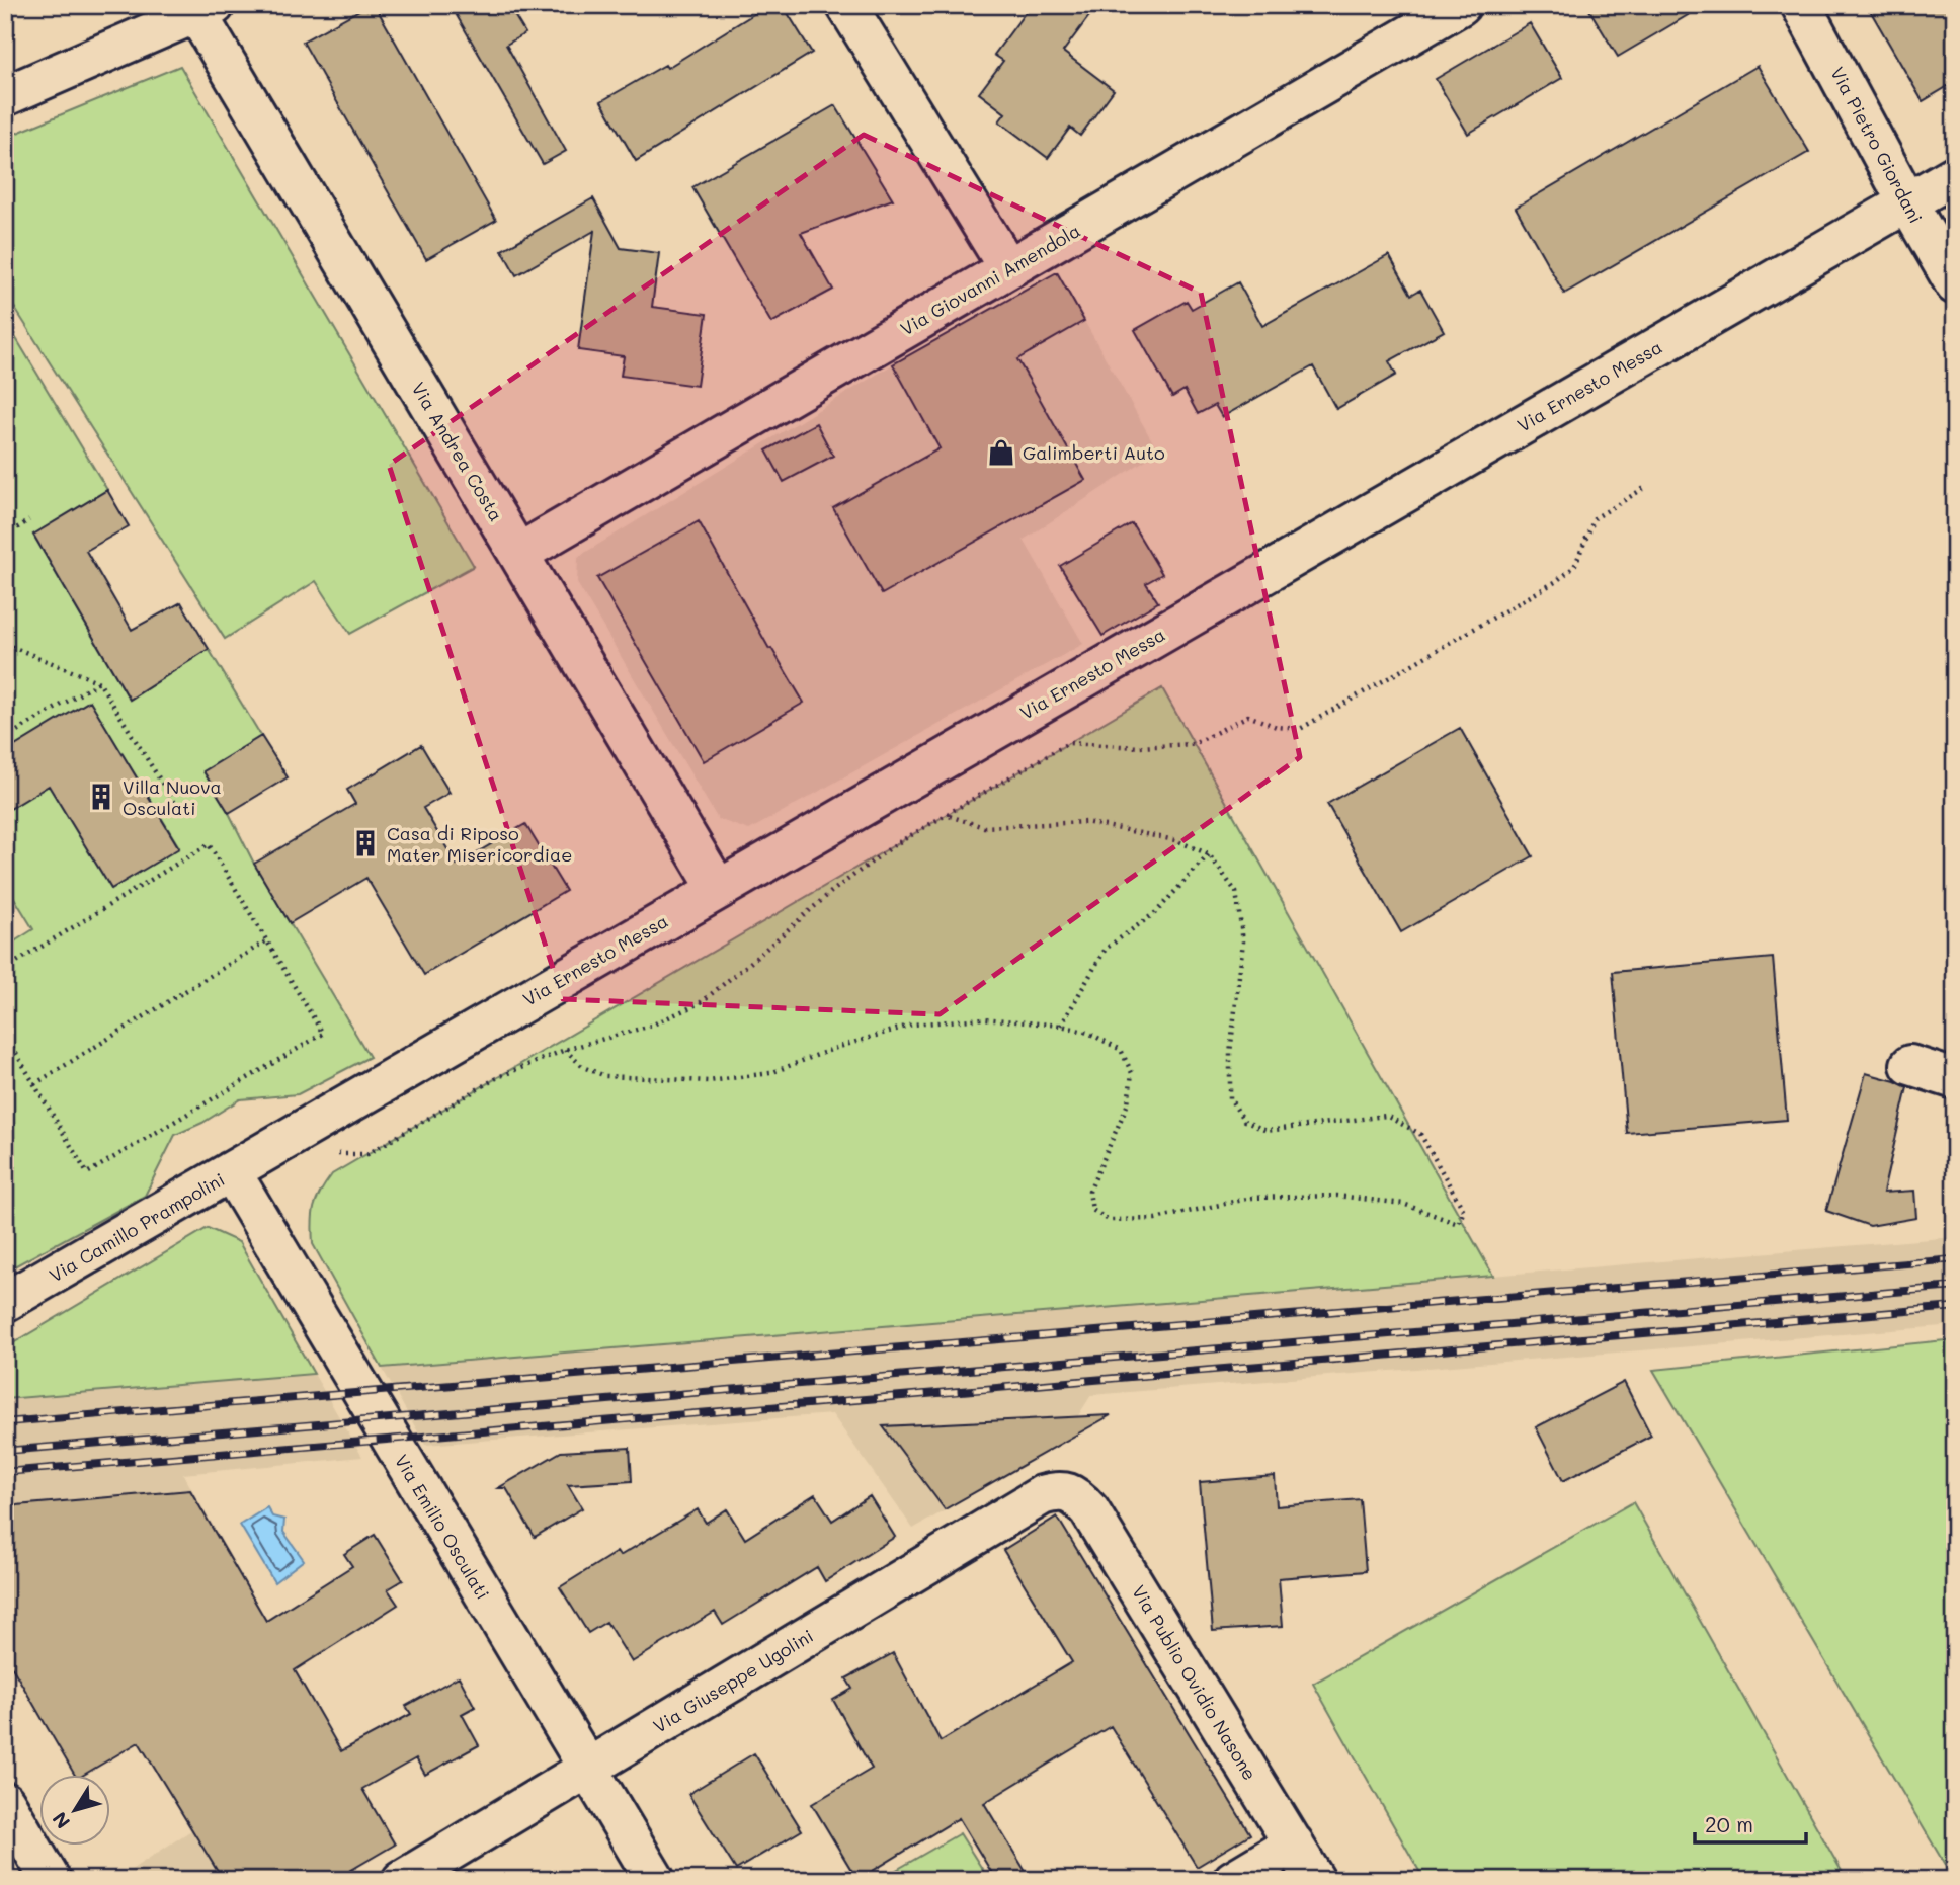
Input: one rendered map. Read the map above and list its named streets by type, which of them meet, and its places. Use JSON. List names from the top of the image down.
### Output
{
  "streets": {
    "street": [
      "Via Pietro Giordani",
      "Via Giovanni Amendola",
      "Via Ernesto Messa",
      "Via Andrea Costa",
      "Via Camillo Prampolini",
      "Via Emilio Osculati",
      "Via Giuseppe Ugolini",
      "Via Publio Ovidio Nasone"
    ]
  },
  "crossings": [
    ["Via Pietro Giordani", "Via Ernesto Messa"],
    ["Via Giovanni Amendola", "Via Andrea Costa"],
    ["Via Ernesto Messa", "Via Andrea Costa"],
    ["Via Ernesto Messa", "Via Camillo Prampolini"],
    ["Via Ernesto Messa", "Via Emilio Osculati"],
    ["Via Camillo Prampolini", "Via Emilio Osculati"],
    ["Via Emilio Osculati", "Via Giuseppe Ugolini"],
    ["Via Giuseppe Ugolini", "Via Publio Ovidio Nasone"]
  ],
  "places": {
    "shop": ["Galimberti Auto"],
    "building": ["Villa Nuova Osculati", "Casa di Riposo Mater Misericordiae"]
  },
  "scale_bar": "20 m",
  "north": "bottom left"
}
